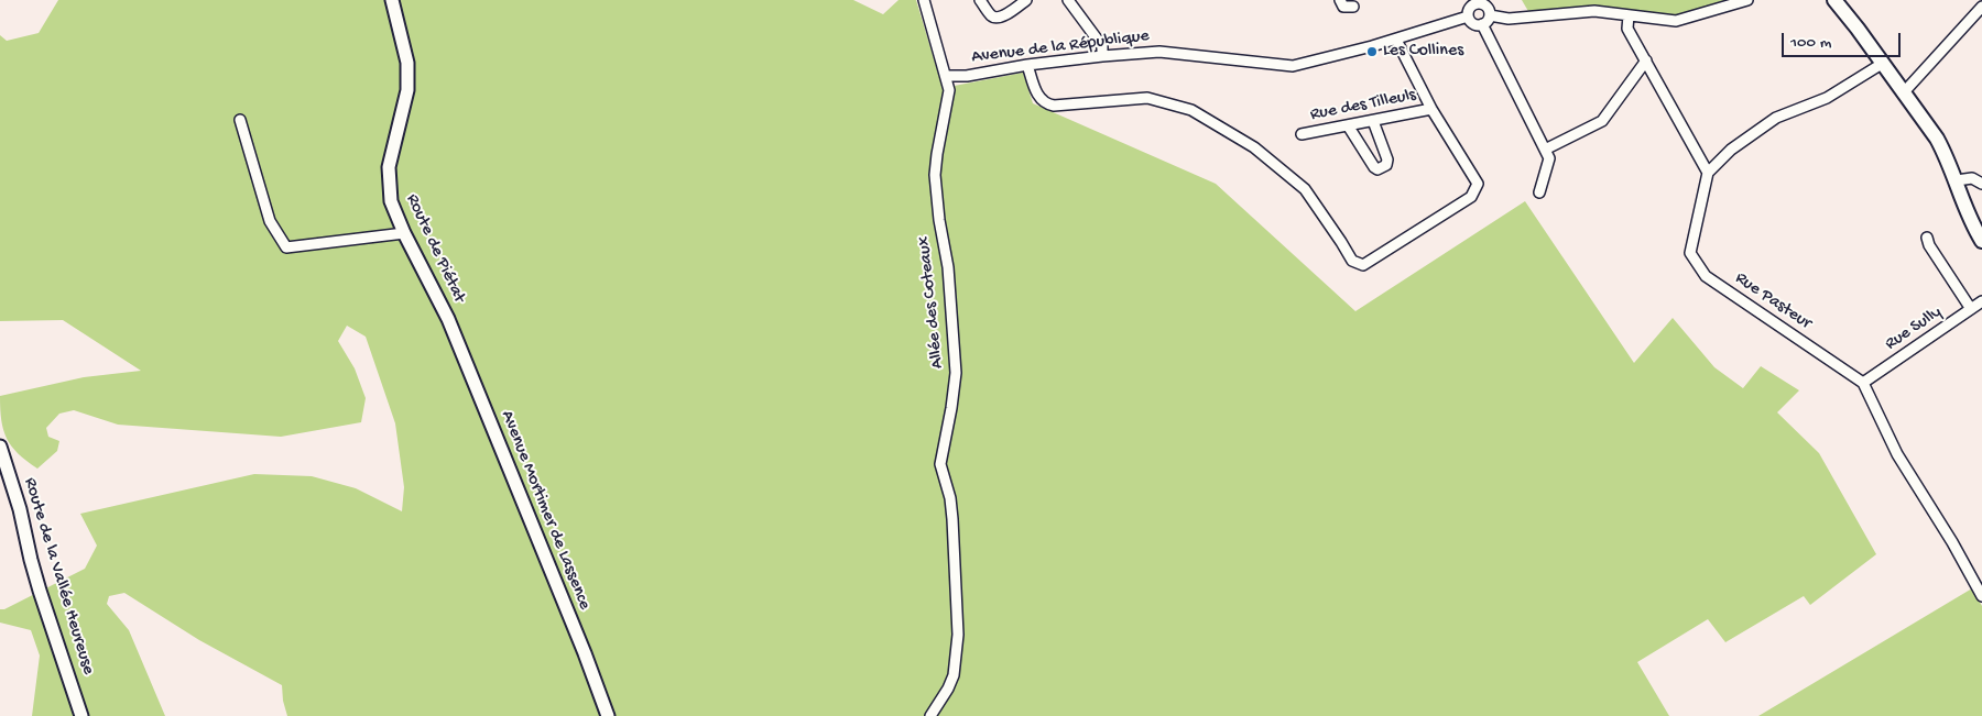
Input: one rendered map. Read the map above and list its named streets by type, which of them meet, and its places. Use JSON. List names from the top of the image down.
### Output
{
  "streets": {
    "street": [
      "Avenue de la République",
      "Rue des Tilleuls",
      "Route de Piétat",
      "Rue Pasteur",
      "Allée des Coteaux",
      "Rue Sully",
      "Avenue Mortimer de Lassence",
      "Route de la Vallée Heureuse"
    ]
  },
  "crossings": [
    ["Avenue de la République", "Allée des Coteaux"],
    ["Route de Piétat", "Avenue Mortimer de Lassence"],
    ["Rue Pasteur", "Rue Sully"]
  ],
  "places": ["Les Collines"],
  "scale_bar": "100 m"
}
